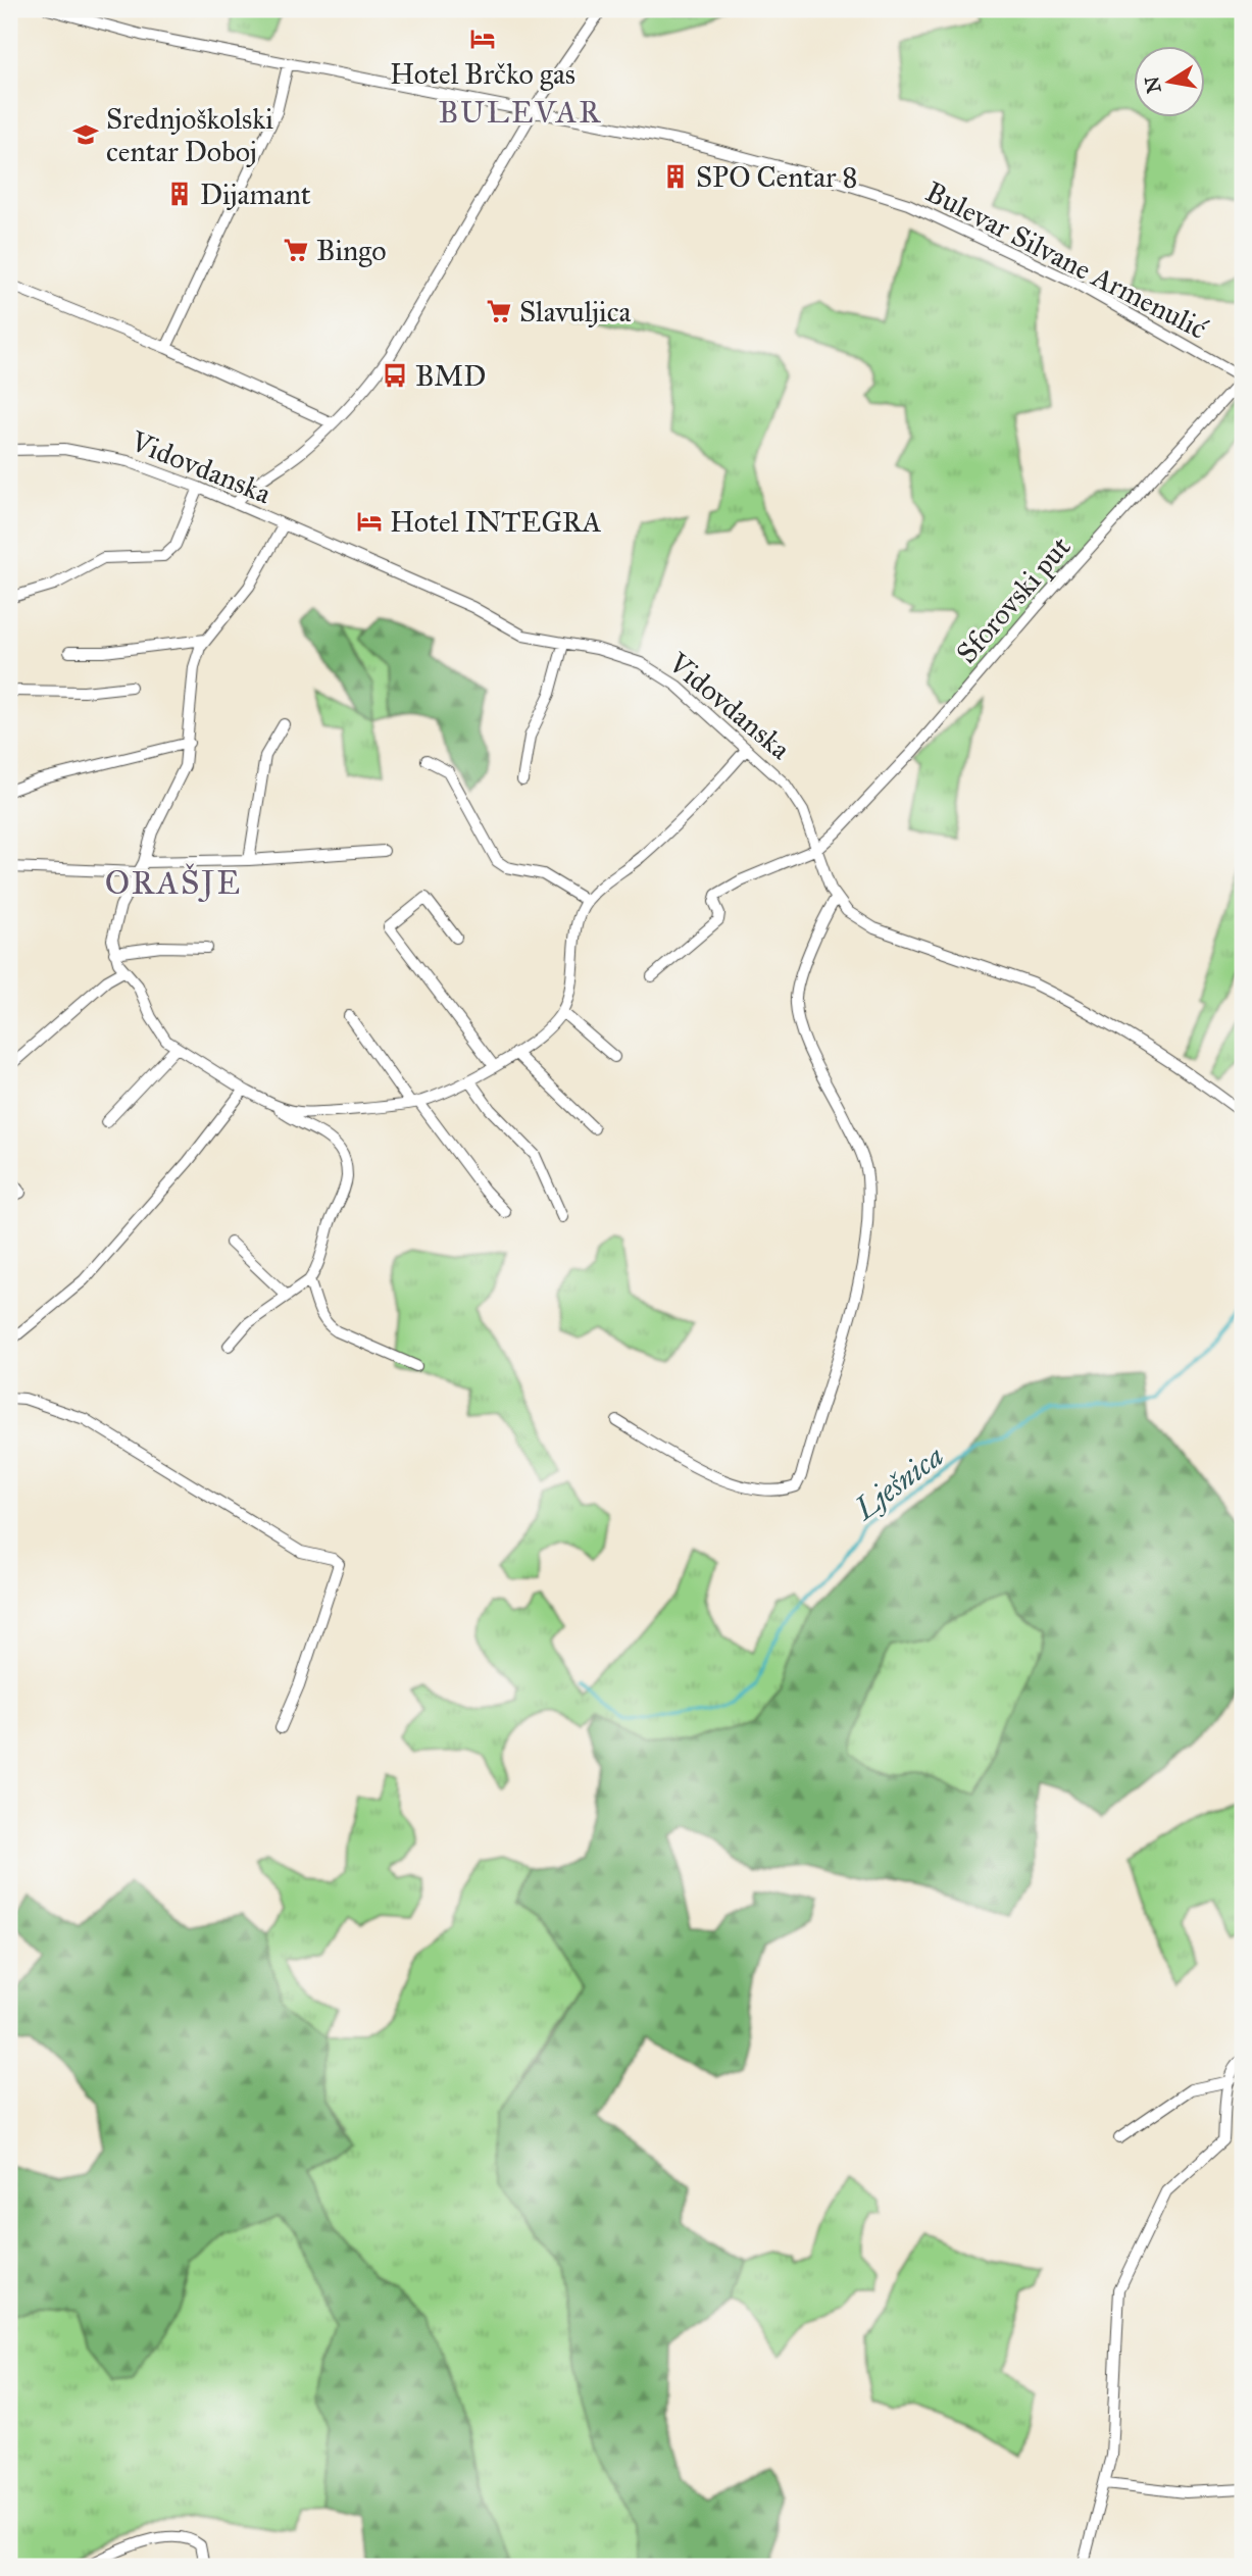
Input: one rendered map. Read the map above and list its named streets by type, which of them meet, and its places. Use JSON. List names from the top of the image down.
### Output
{
  "streets": {
    "street": ["Bulevar Silvane Armenulić", "Vidovdanska", "Sforovski put"]
  },
  "crossings": [
    ["Bulevar Silvane Armenulić", "Sforovski put"],
    ["Vidovdanska", "Sforovski put"]
  ],
  "districts": ["BULEVAR", "ORAŠJE"],
  "water": ["Lješnica"],
  "places": {
    "hotel": ["Hotel Brčko gas", "Hotel INTEGRA"],
    "school or university": ["Srednjoškolski centar Doboj"],
    "building": ["SPO Centar 8", "Dijamant"],
    "supermarket": ["Bingo", "Slavuljica"],
    "bus stop": ["BMD"]
  },
  "north": "left"
}
